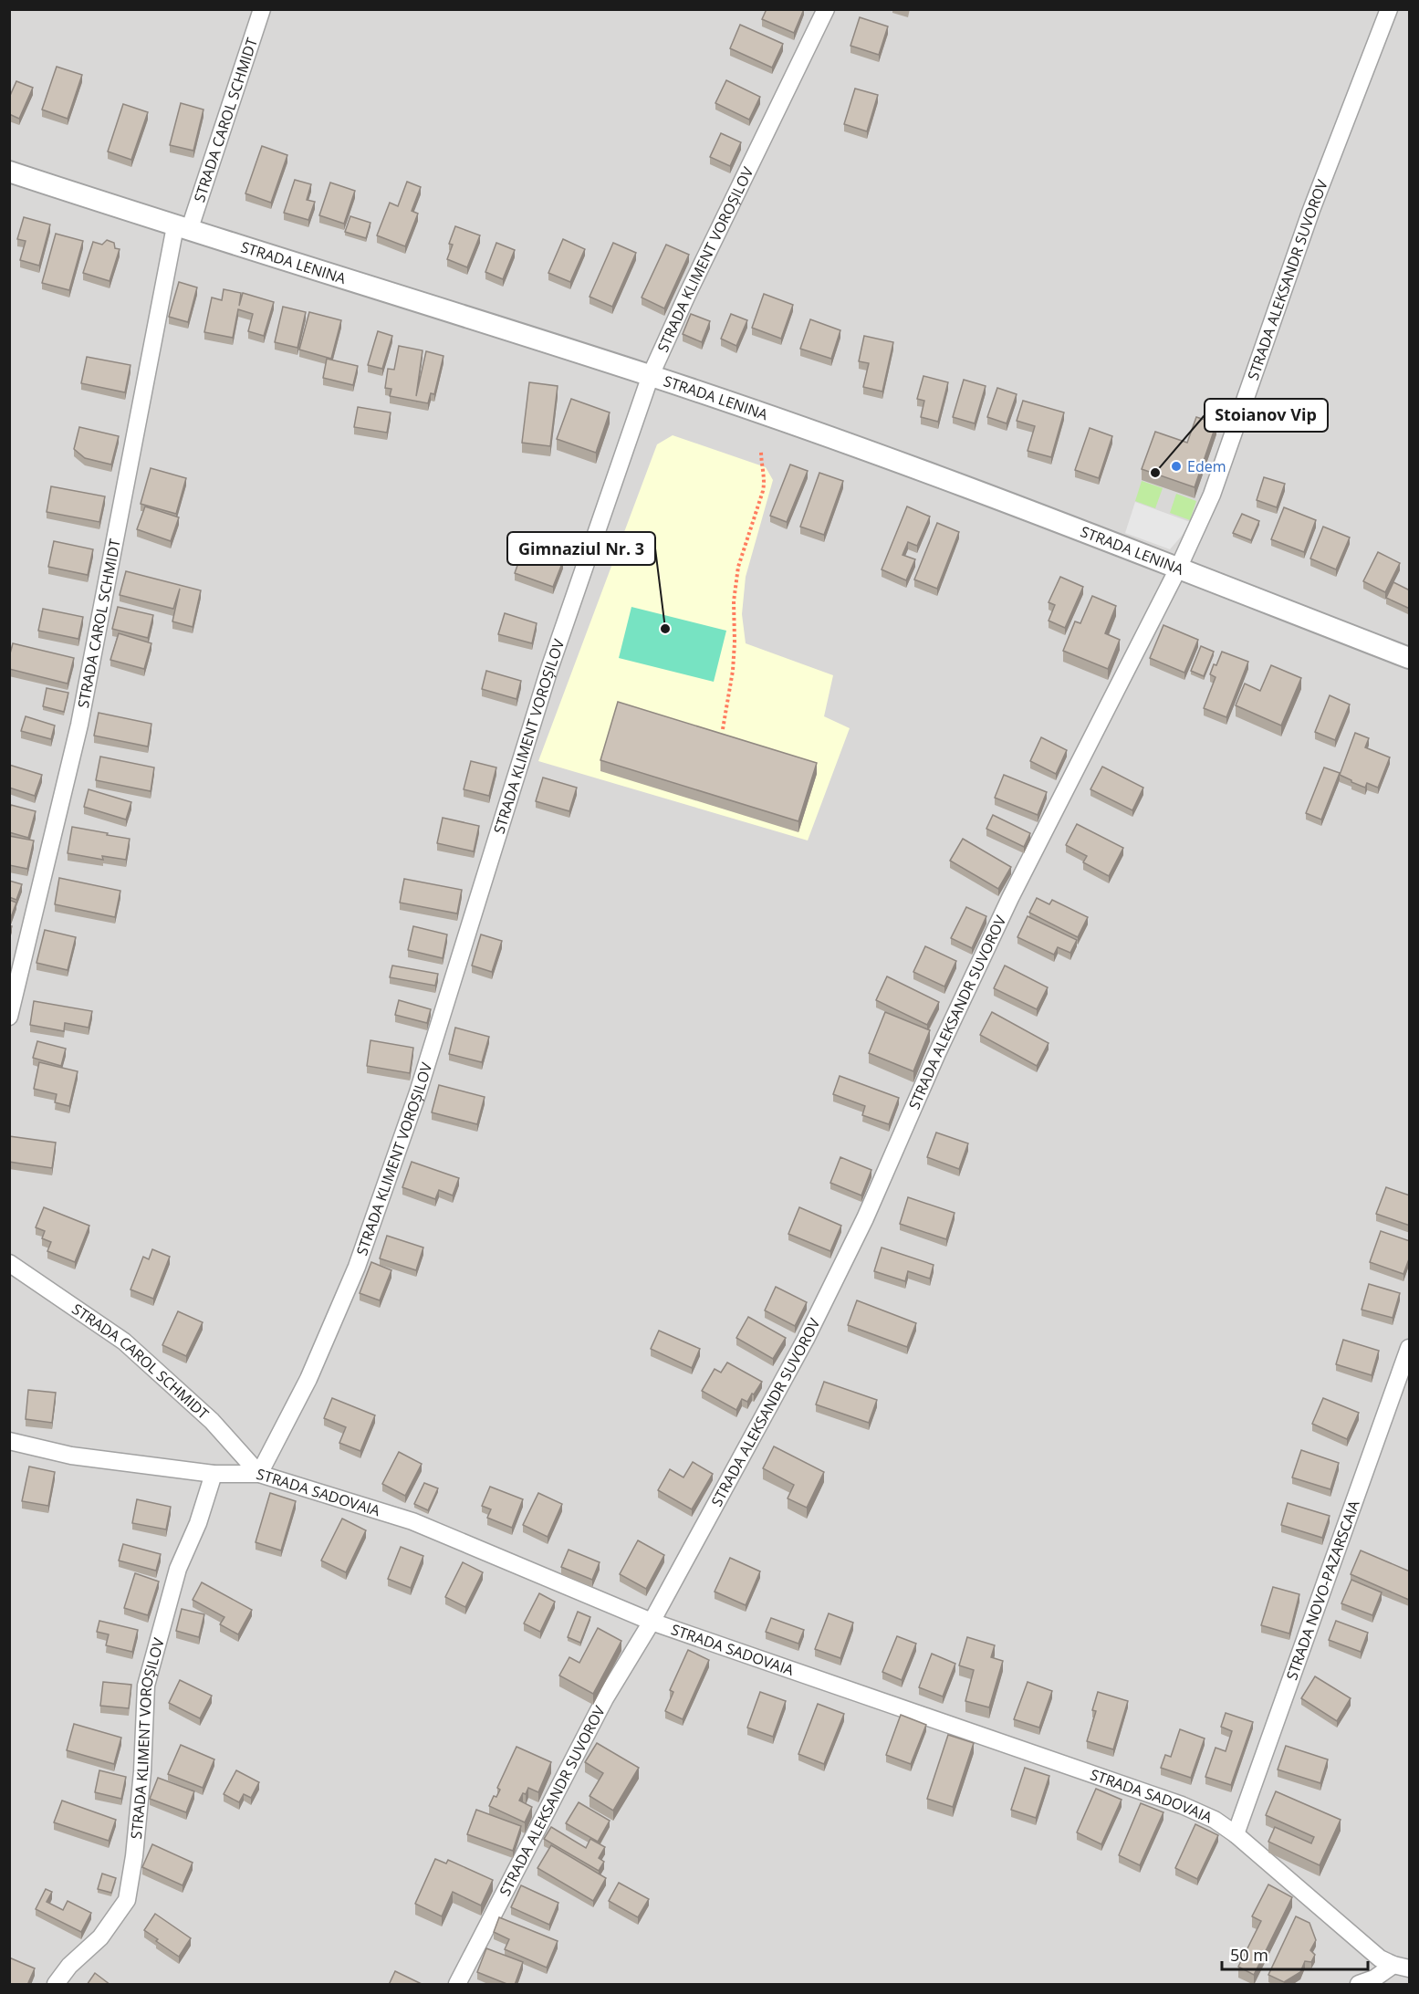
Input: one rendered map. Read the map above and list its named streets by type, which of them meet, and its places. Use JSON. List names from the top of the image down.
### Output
{
  "streets": {
    "street": [
      "STRADA CAROL SCHMIDT",
      "STRADA KLIMENT VOROȘILOV",
      "STRADA LENINA",
      "STRADA ALEKSANDR SUVOROV",
      "STRADA SADOVAIA",
      "STRADA NOVO-PAZARSCAIA"
    ]
  },
  "crossings": [
    ["STRADA CAROL SCHMIDT", "STRADA KLIMENT VOROȘILOV"],
    ["STRADA CAROL SCHMIDT", "STRADA LENINA"],
    ["STRADA CAROL SCHMIDT", "STRADA SADOVAIA"],
    ["STRADA KLIMENT VOROȘILOV", "STRADA LENINA"],
    ["STRADA KLIMENT VOROȘILOV", "STRADA SADOVAIA"],
    ["STRADA LENINA", "STRADA ALEKSANDR SUVOROV"],
    ["STRADA ALEKSANDR SUVOROV", "STRADA SADOVAIA"],
    ["STRADA SADOVAIA", "STRADA NOVO-PAZARSCAIA"]
  ],
  "places": ["Edem", "Stoianov Vip", "Gimnaziul Nr. 3"],
  "scale_bar": "50 m"
}
